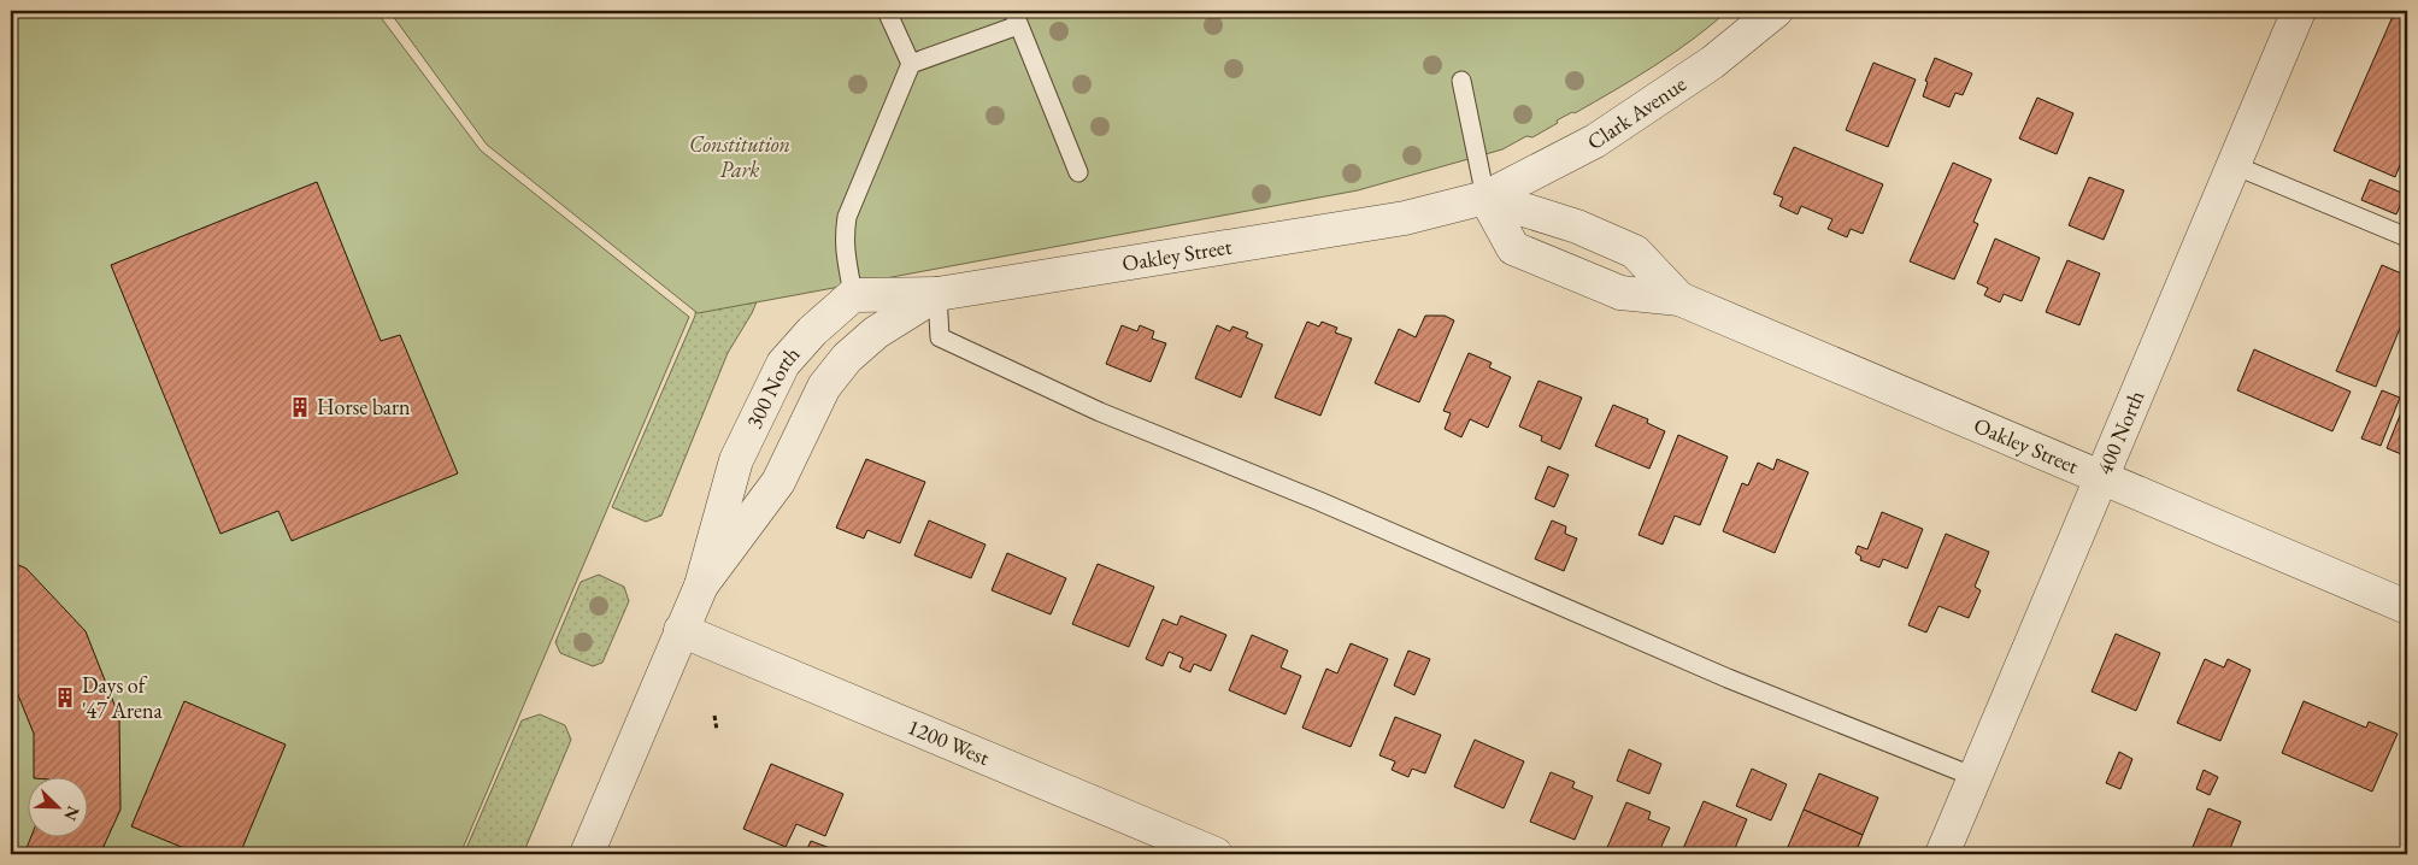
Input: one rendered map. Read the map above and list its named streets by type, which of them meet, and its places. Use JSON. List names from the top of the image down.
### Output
{
  "streets": {
    "street": [
      "Clark Avenue",
      "Oakley Street",
      "300 North",
      "400 North",
      "1200 West"
    ]
  },
  "crossings": [
    ["Clark Avenue", "Oakley Street"],
    ["Oakley Street", "300 North"],
    ["Oakley Street", "400 North"],
    ["300 North", "1200 West"]
  ],
  "parks": ["Constitution Park"],
  "places": {
    "building": ["Horse barn", "Days of '47 Arena"]
  },
  "north": "bottom right"
}
